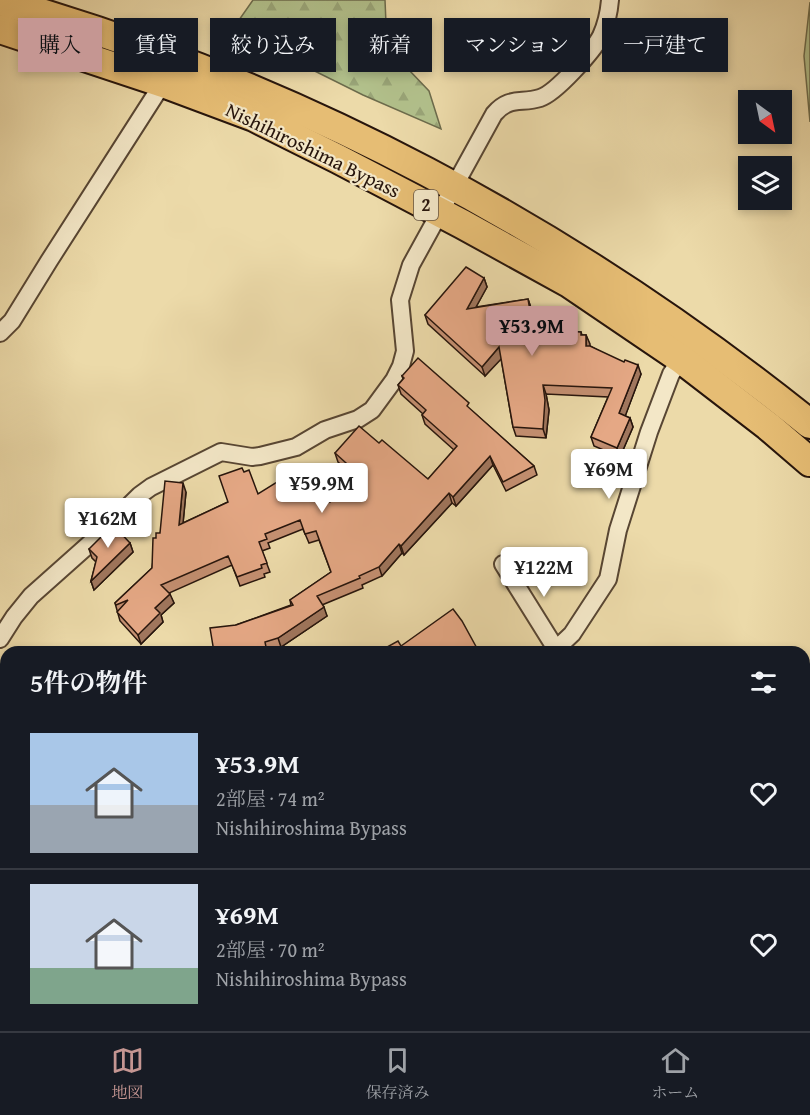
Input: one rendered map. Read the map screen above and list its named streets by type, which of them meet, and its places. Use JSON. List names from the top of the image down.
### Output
{
  "streets": {
    "highway": ["Nishihiroshima Bypass", "2"]
  },
  "north": "bottom right",
  "page": {
    "chip": [
      "購入",
      "賃貸",
      "絞り込み",
      "新着",
      "マンション",
      "一戸建て"
    ],
    "price": [
      "¥53.9M",
      "¥69M",
      "¥59.9M",
      "¥162M",
      "¥122M"
    ],
    "heading": "5件の物件",
    "list": [
      {
        "name": "¥53.9M",
        "note": "2部屋 · 74 m² · Nishihiroshima Bypass"
      },
      {
        "name": "¥69M",
        "note": "2部屋 · 70 m² · Nishihiroshima Bypass"
      }
    ],
    "tabs": ["地図", "保存済み", "ホーム"]
  }
}
